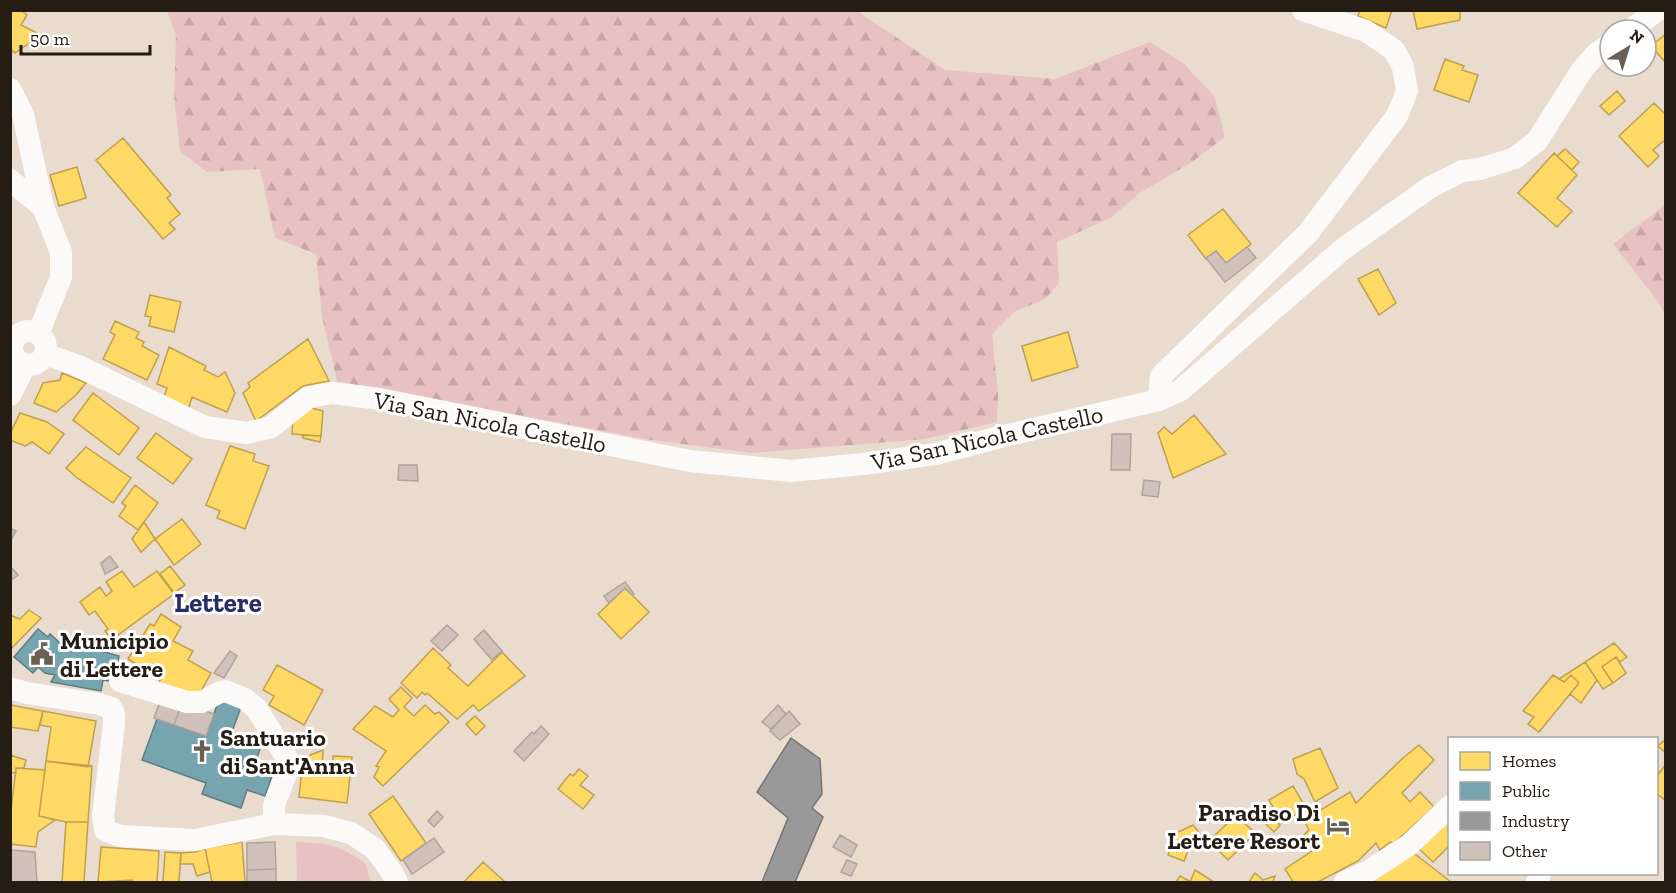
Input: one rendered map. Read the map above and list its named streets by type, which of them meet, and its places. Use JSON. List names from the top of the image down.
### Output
{
  "streets": {
    "street": ["Via San Nicola Castello"]
  },
  "districts": ["Lettere"],
  "places": {
    "public building": ["Municipio di Lettere"],
    "church": ["Santuario di Sant'Anna"],
    "hotel": ["Paradiso Di Lettere Resort"]
  },
  "legend": [
    "Homes",
    "Public",
    "Industry",
    "Other"
  ],
  "scale_bar": "50 m",
  "north": "top right"
}
